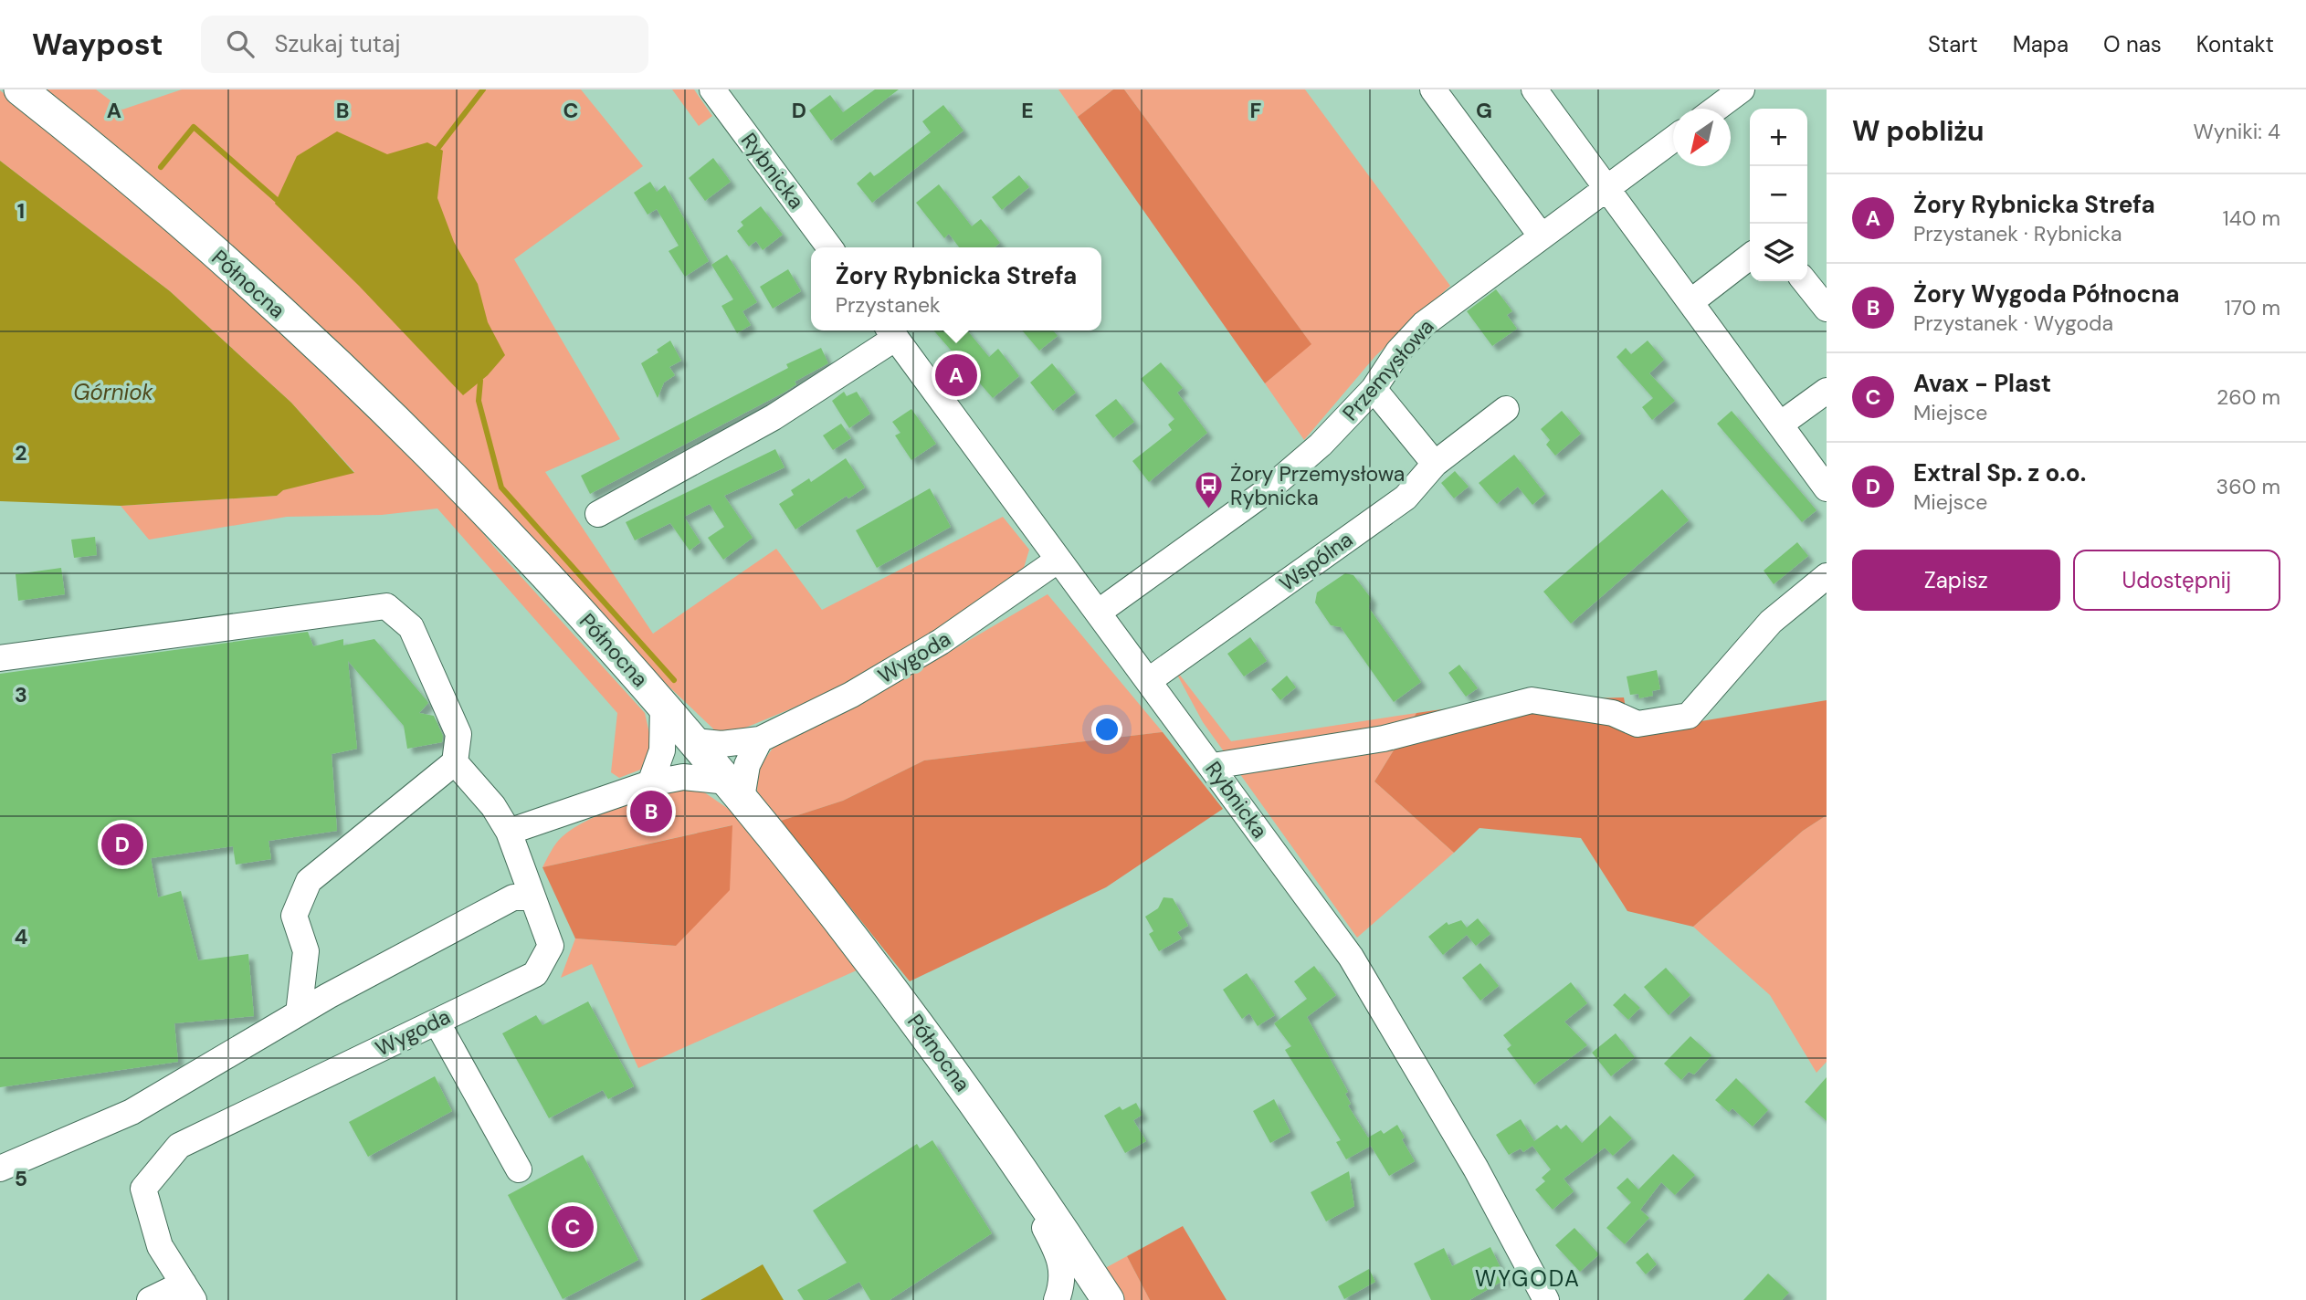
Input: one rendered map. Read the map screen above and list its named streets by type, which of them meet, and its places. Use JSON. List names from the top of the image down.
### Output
{
  "streets": {
    "main road": ["Północna"],
    "street": [
      "Rybnicka",
      "Przemysłowa",
      "Wspólna",
      "Wygoda"
    ]
  },
  "crossings": [
    ["Rybnicka", "Przemysłowa"],
    ["Rybnicka", "Wspólna"],
    ["Rybnicka", "Wygoda"],
    ["Północna", "Wygoda"]
  ],
  "districts": ["WYGODA"],
  "water": ["Górniok"],
  "places": {
    "bus stop": ["Żory Przemysłowa Rybnicka"]
  },
  "north": "bottom left",
  "page": {
    "header": "Waypost",
    "search": "Szukaj tutaj",
    "nav": [
      "Start",
      "Mapa",
      "O nas",
      "Kontakt"
    ],
    "heading": ["W pobliżu", "Wyniki: 4"],
    "map_buttons": ["+", "−"],
    "list": [
      {
        "mark": "A",
        "name": "Żory Rybnicka Strefa",
        "note": "Przystanek · Rybnicka",
        "value": "140 m"
      },
      {
        "mark": "B",
        "name": "Żory Wygoda Północna",
        "note": "Przystanek · Wygoda",
        "value": "170 m"
      },
      {
        "mark": "C",
        "name": "Avax - Plast",
        "note": "Miejsce",
        "value": "260 m"
      },
      {
        "mark": "D",
        "name": "Extral Sp. z o.o.",
        "note": "Miejsce",
        "value": "360 m"
      }
    ],
    "popup": ["Żory Rybnicka Strefa", "Przystanek"],
    "pins": [
      "A",
      "B",
      "D",
      "C"
    ],
    "buttons": ["Zapisz", "Udostępnij"]
  },
  "grid": {
    "columns": [
      "A",
      "B",
      "C",
      "D",
      "E",
      "F",
      "G"
    ],
    "rows": [
      "1",
      "2",
      "3",
      "4",
      "5"
    ]
  }
}
